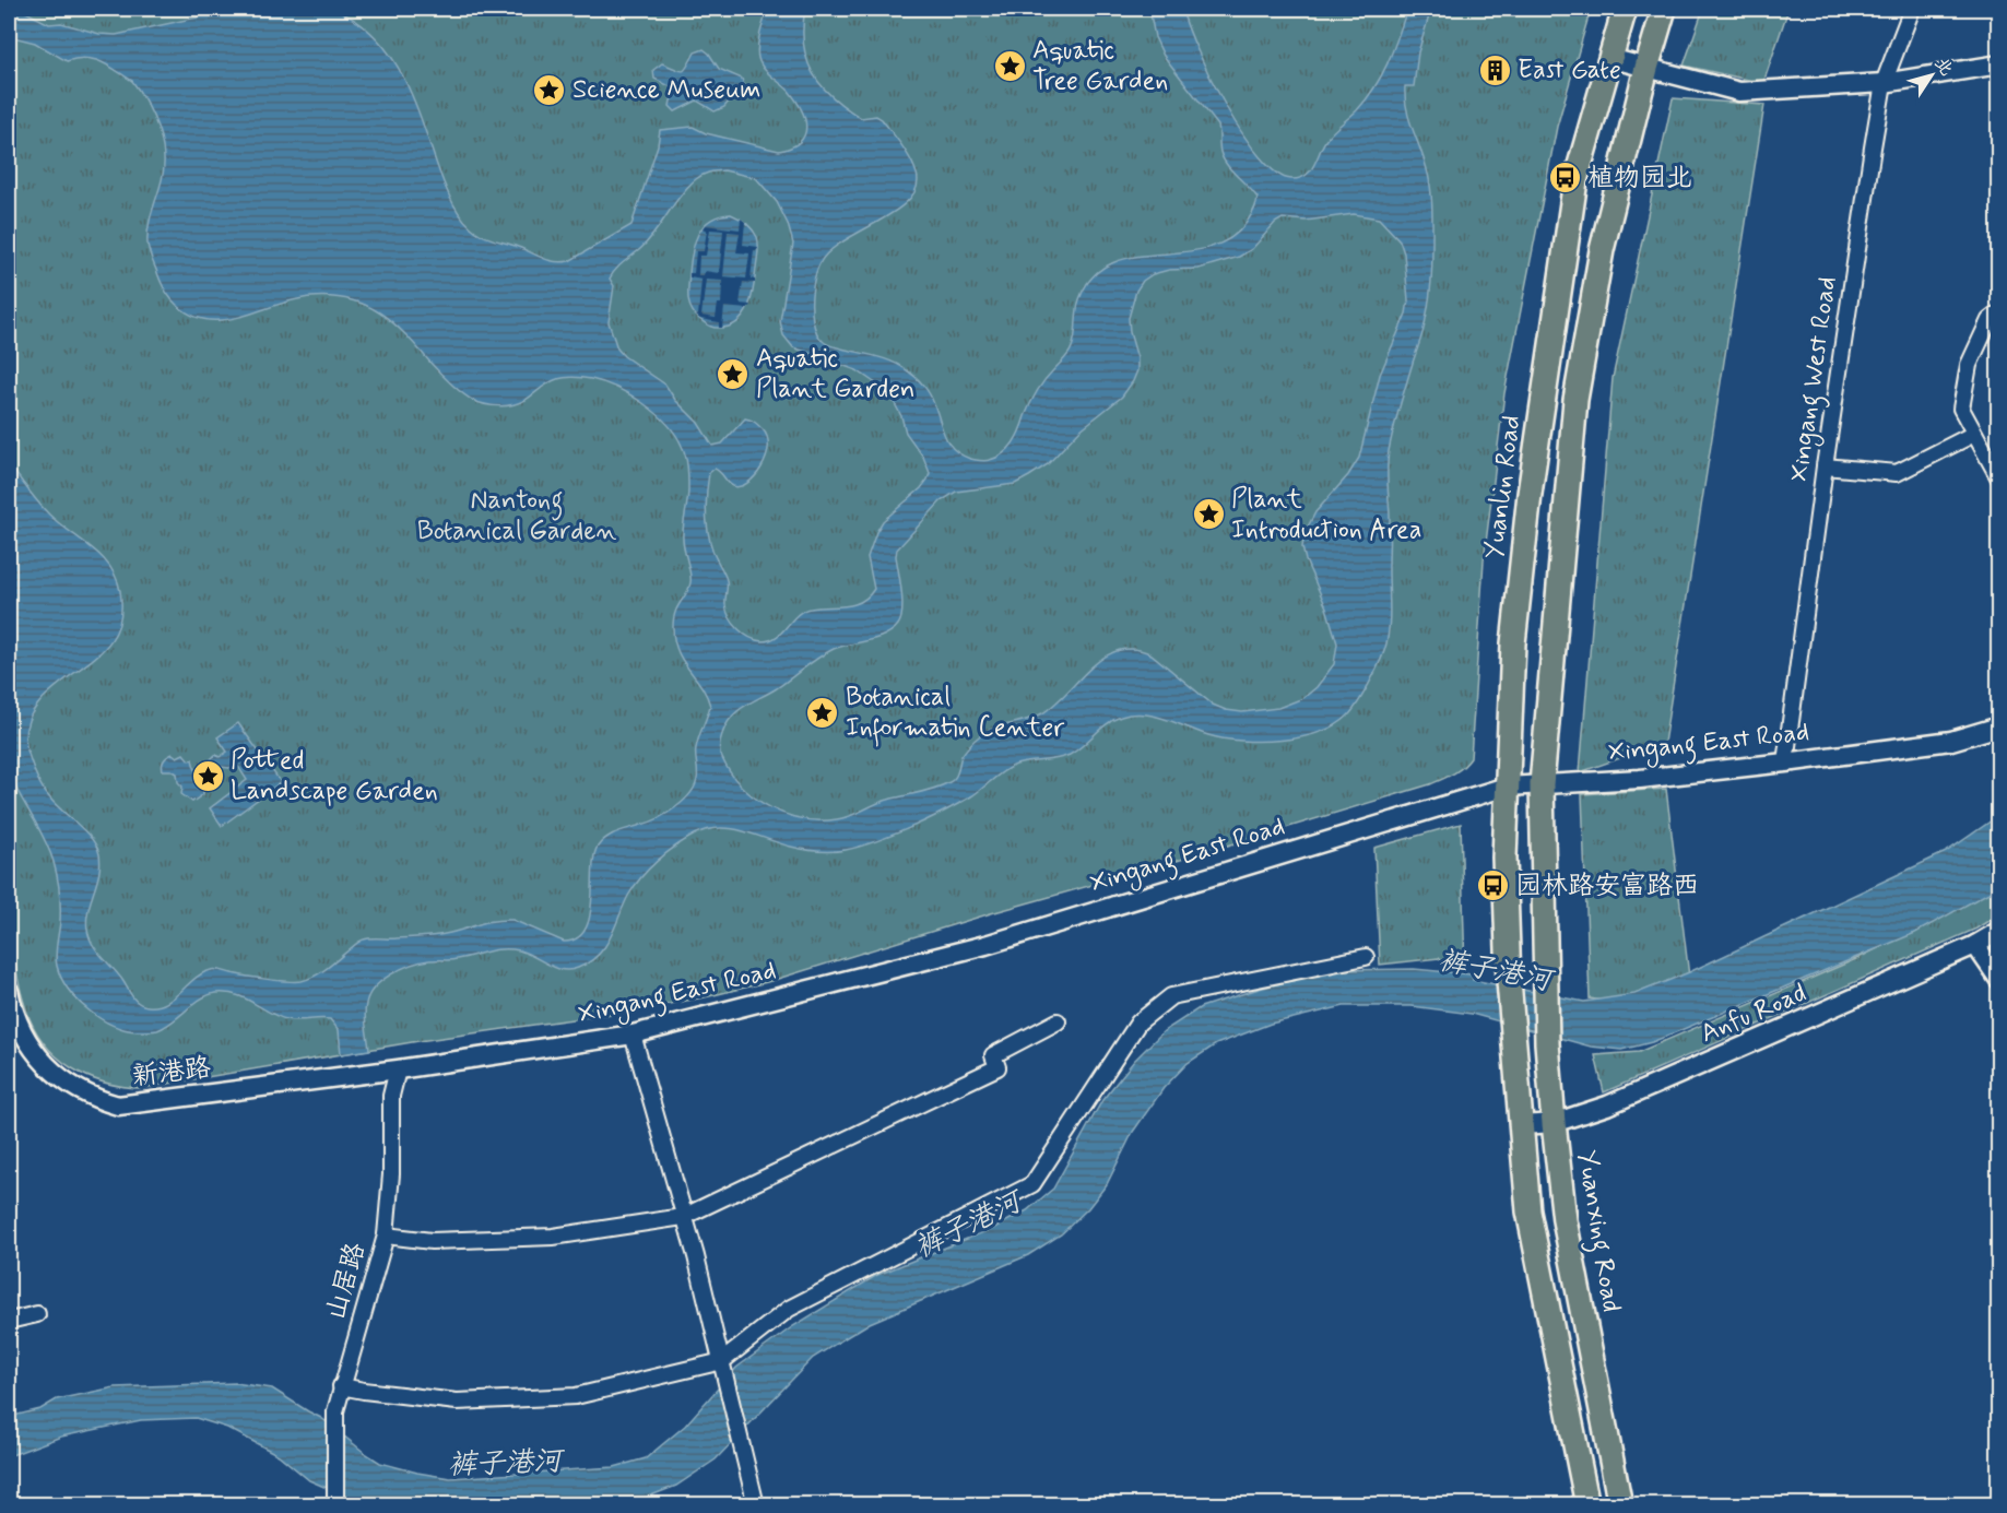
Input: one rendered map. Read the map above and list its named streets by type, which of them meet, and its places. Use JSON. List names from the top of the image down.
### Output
{
  "streets": {
    "main road": ["Yuanlin Road", "Yuanxing Road"],
    "street": [
      "Xingang West Road",
      "Xingang East Road",
      "Anfu Road",
      "新港路",
      "山居路"
    ]
  },
  "crossings": [
    ["Xingang West Road", "Xingang East Road"],
    ["Yuanlin Road", "Xingang East Road"],
    ["Yuanlin Road", "Anfu Road"],
    ["Xingang East Road", "新港路"],
    ["Xingang East Road", "Yuanxing Road"],
    ["Xingang East Road", "山居路"],
    ["Anfu Road", "Yuanxing Road"],
    ["新港路", "山居路"]
  ],
  "water": ["裤子港河"],
  "parks": ["Nantong Botanical Garden"],
  "places": {
    "place": [
      "Aquatic Tree Garden",
      "Science Museum",
      "Aquatic Plant Garden",
      "Plant Introduction Area",
      "Botanical Informatin Center",
      "Potted Landscape Garden"
    ],
    "building": ["East Gate"],
    "bus stop": ["植物园北", "园林路安富路西"]
  },
  "north": "top right"
}
